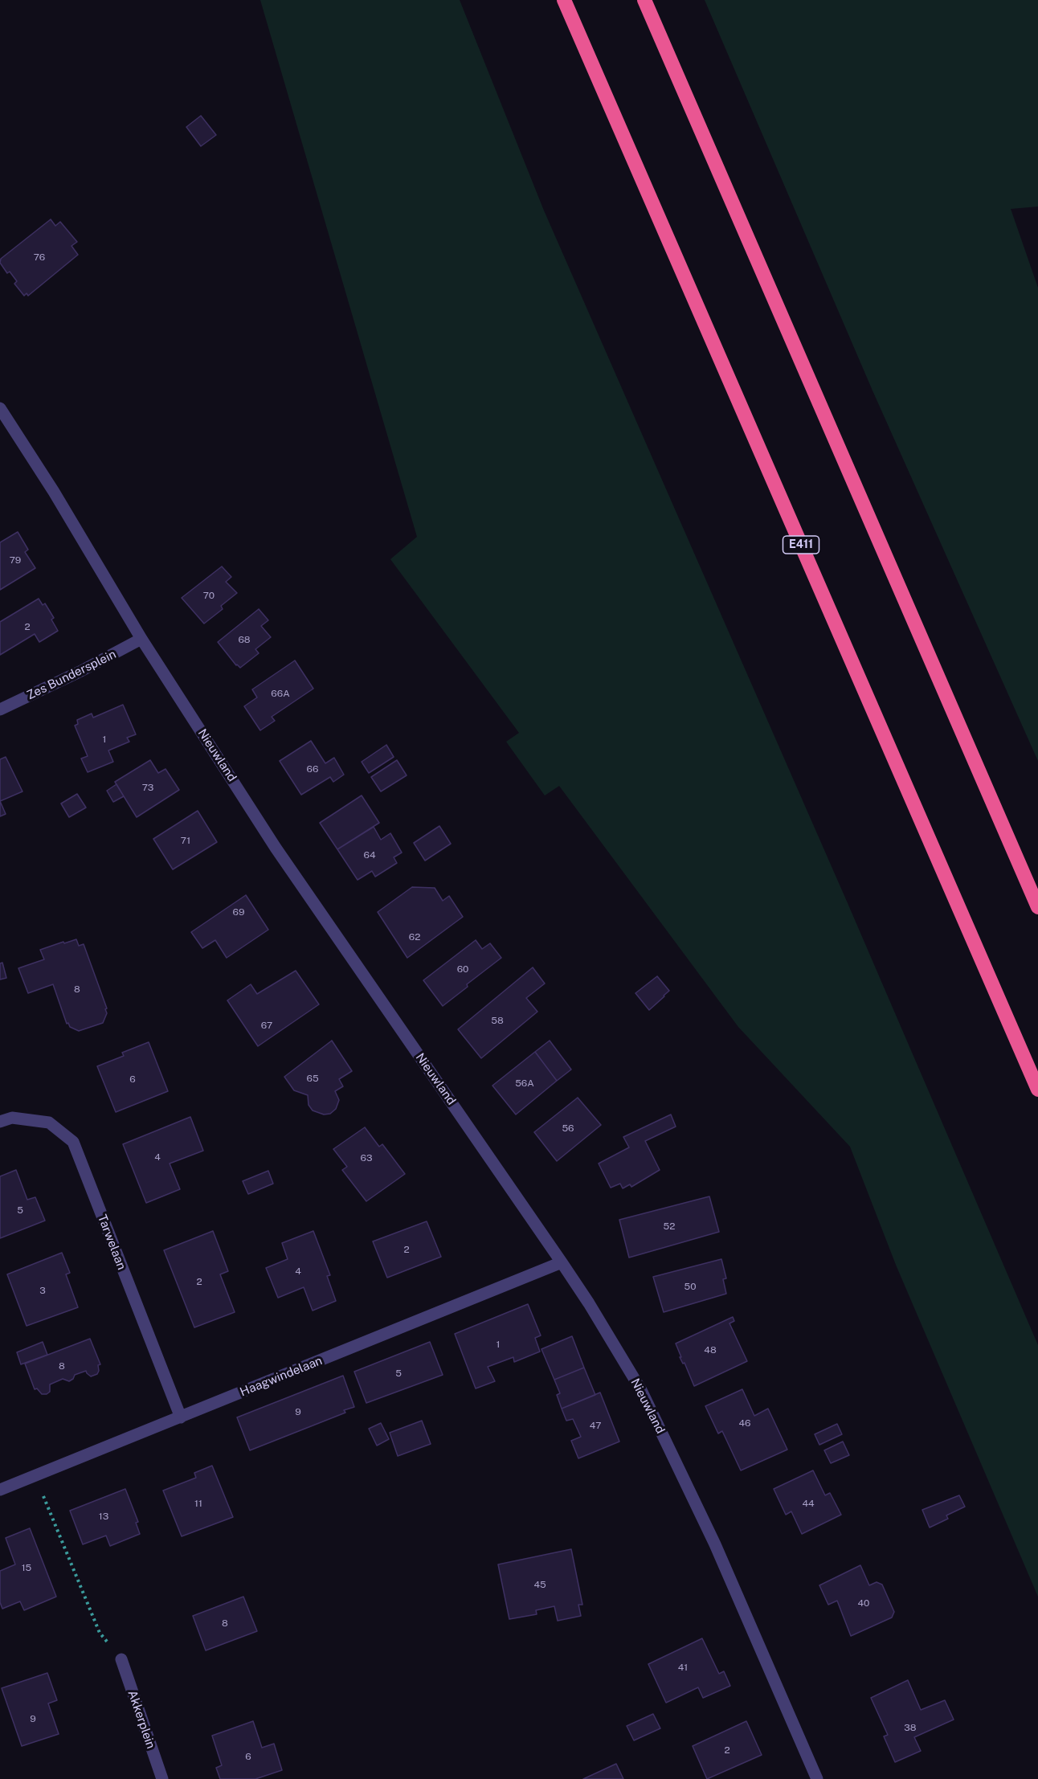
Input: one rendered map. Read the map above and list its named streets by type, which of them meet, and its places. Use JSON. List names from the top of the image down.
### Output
{
  "streets": {
    "highway": ["E411"],
    "street": [
      "Zes Bundersplein",
      "Nieuwland",
      "Tarwelaan",
      "Haagwindelaan",
      "Akkerplein"
    ]
  },
  "crossings": [
    ["Zes Bundersplein", "Nieuwland"],
    ["Nieuwland", "Haagwindelaan"],
    ["Tarwelaan", "Haagwindelaan"]
  ],
  "house_numbers": [
    "76",
    "79",
    "70",
    "2",
    "68",
    "66A",
    "1",
    "66",
    "73",
    "71",
    "64",
    "69",
    "62",
    "60",
    "8",
    "58",
    "67",
    "65",
    "6",
    "56A",
    "56",
    "4",
    "63",
    "5",
    "52",
    "2",
    "4",
    "2",
    "50",
    "3",
    "1",
    "48",
    "8",
    "5",
    "9",
    "46",
    "47",
    "11",
    "44",
    "13",
    "15",
    "45",
    "40",
    "8",
    "41",
    "9",
    "38",
    "2",
    "6"
  ]
}
